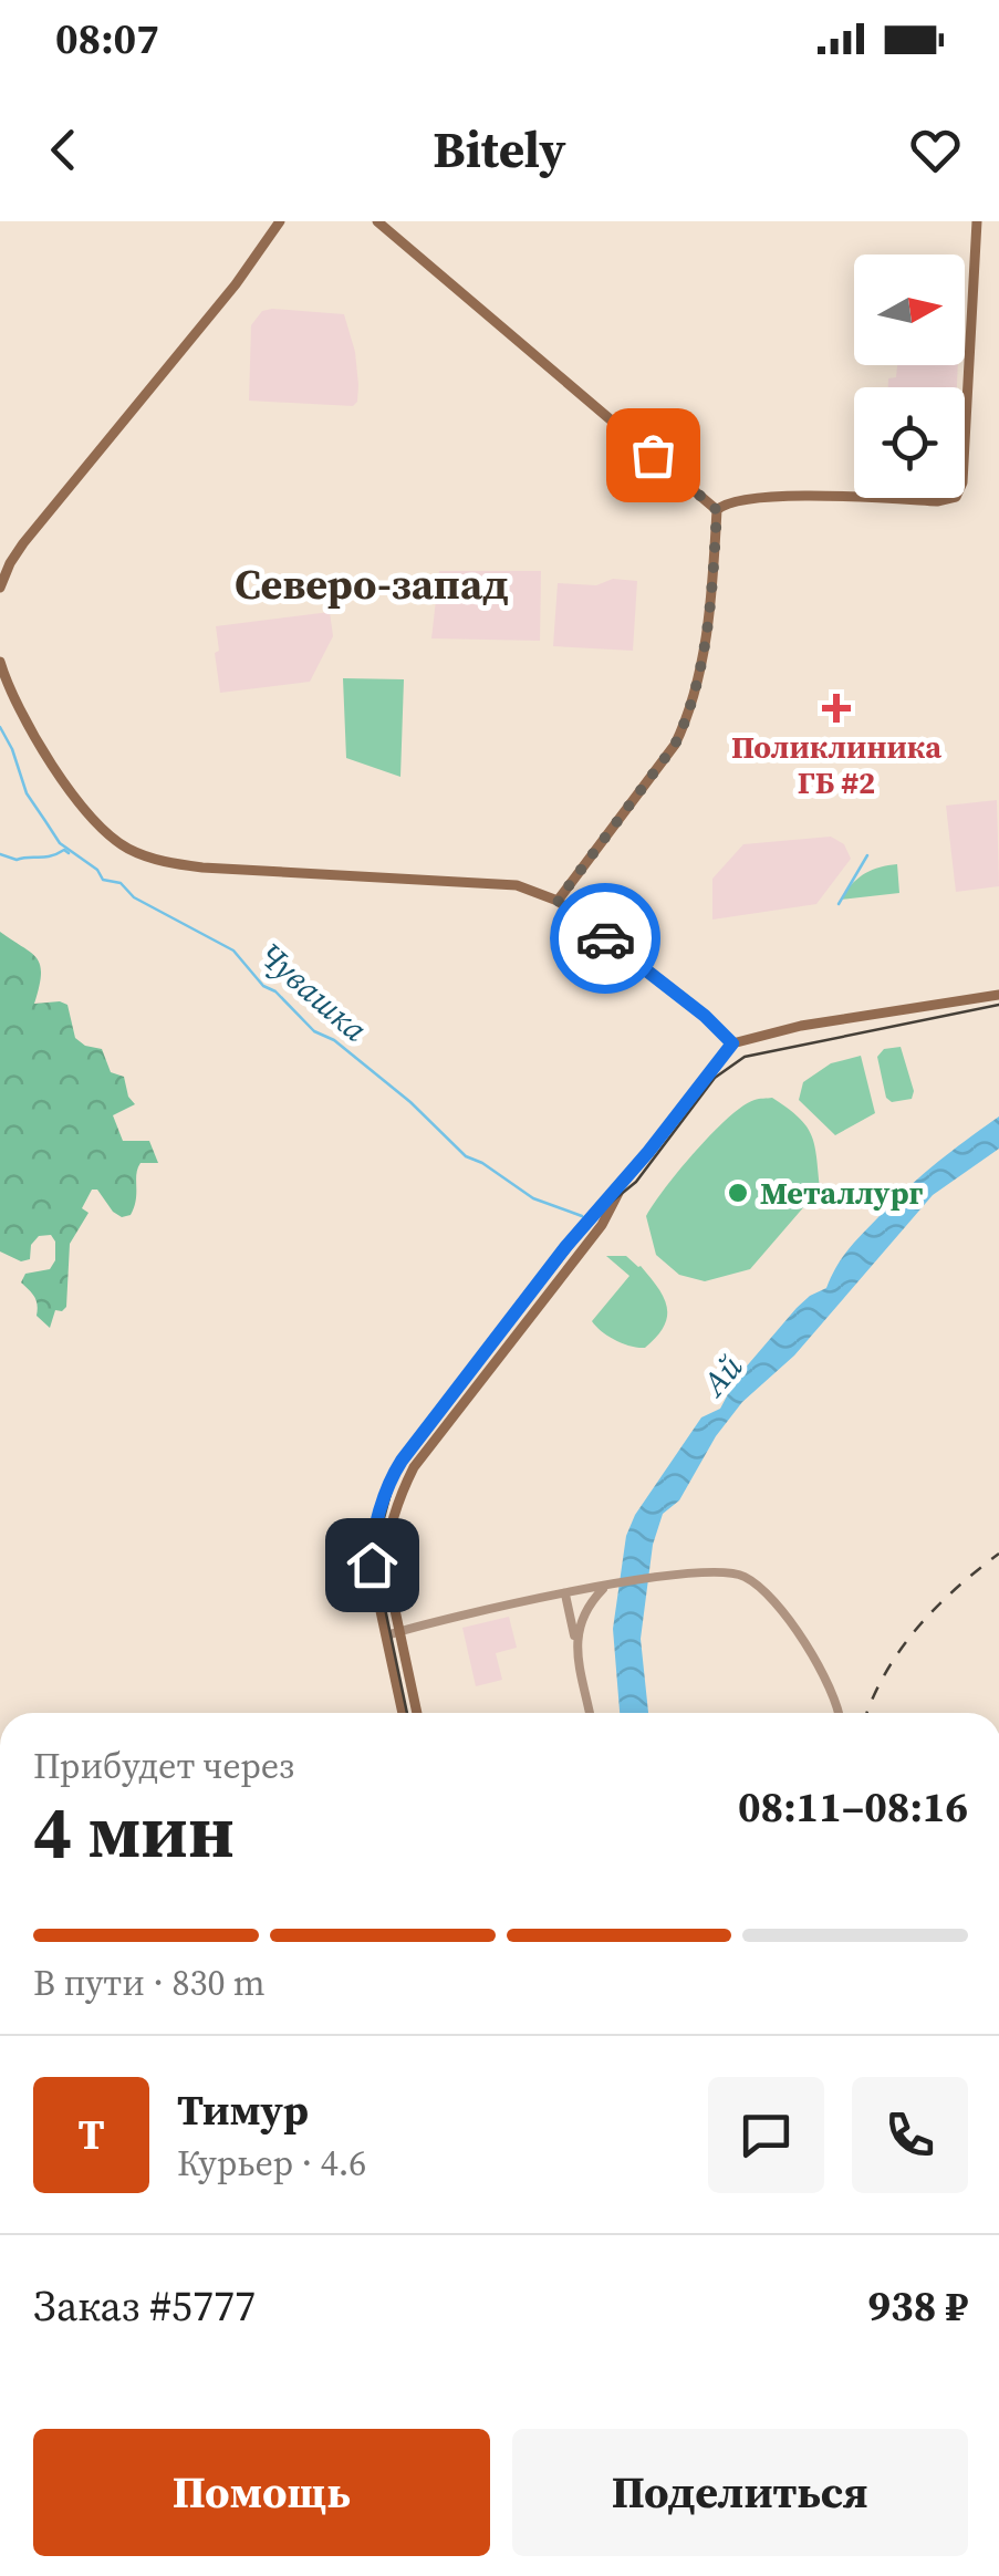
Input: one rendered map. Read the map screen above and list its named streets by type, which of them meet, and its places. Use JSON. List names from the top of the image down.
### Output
{
  "districts": ["Северо-запад"],
  "water": ["Чувашка", "Ай"],
  "places": {
    "health": ["Поликлиника ГБ #2"],
    "other": ["Металлург"]
  },
  "north": "right",
  "page": {
    "status": "08:07",
    "header": "Bitely",
    "heading": ["4 мин", "Прибудет через", "08:11–08:16"],
    "panel": [
      "Тимур",
      "Курьер · 4.6",
      "Заказ #5777",
      "938 ₽"
    ],
    "bar": "В пути · 830 m",
    "round": "Т",
    "buttons": ["Помощь", "Поделиться"]
  }
}
